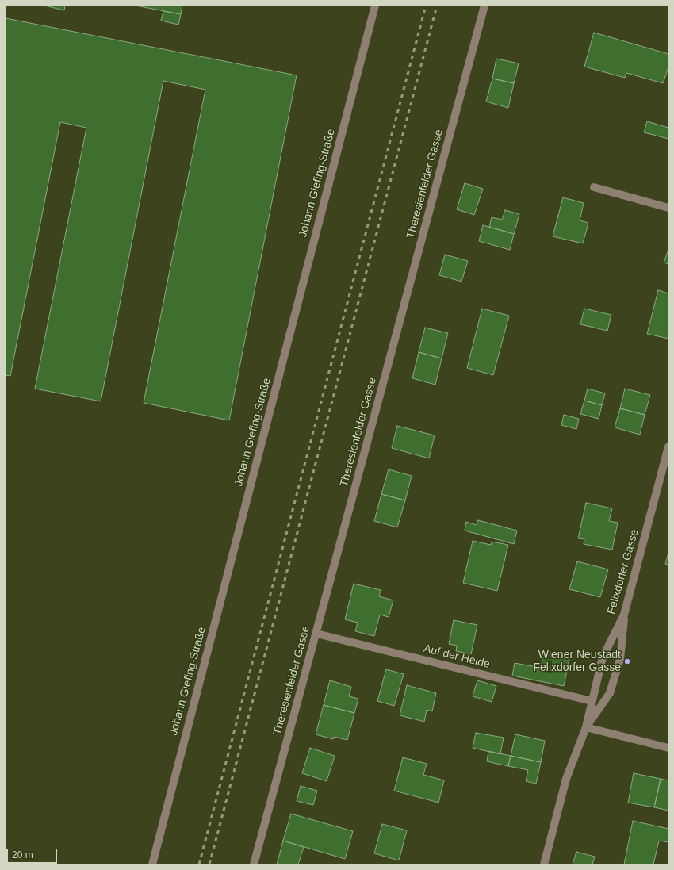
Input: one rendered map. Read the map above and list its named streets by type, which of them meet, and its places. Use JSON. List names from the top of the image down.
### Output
{
  "streets": {
    "street": [
      "Johann Giefing-Straße",
      "Theresienfelder Gasse",
      "Felixdorfer Gasse",
      "Auf der Heide"
    ]
  },
  "crossings": [
    ["Theresienfelder Gasse", "Auf der Heide"],
    ["Felixdorfer Gasse", "Auf der Heide"]
  ],
  "places": ["Wiener Neustadt Felixdorfer Gasse"],
  "scale_bar": "20 m"
}
